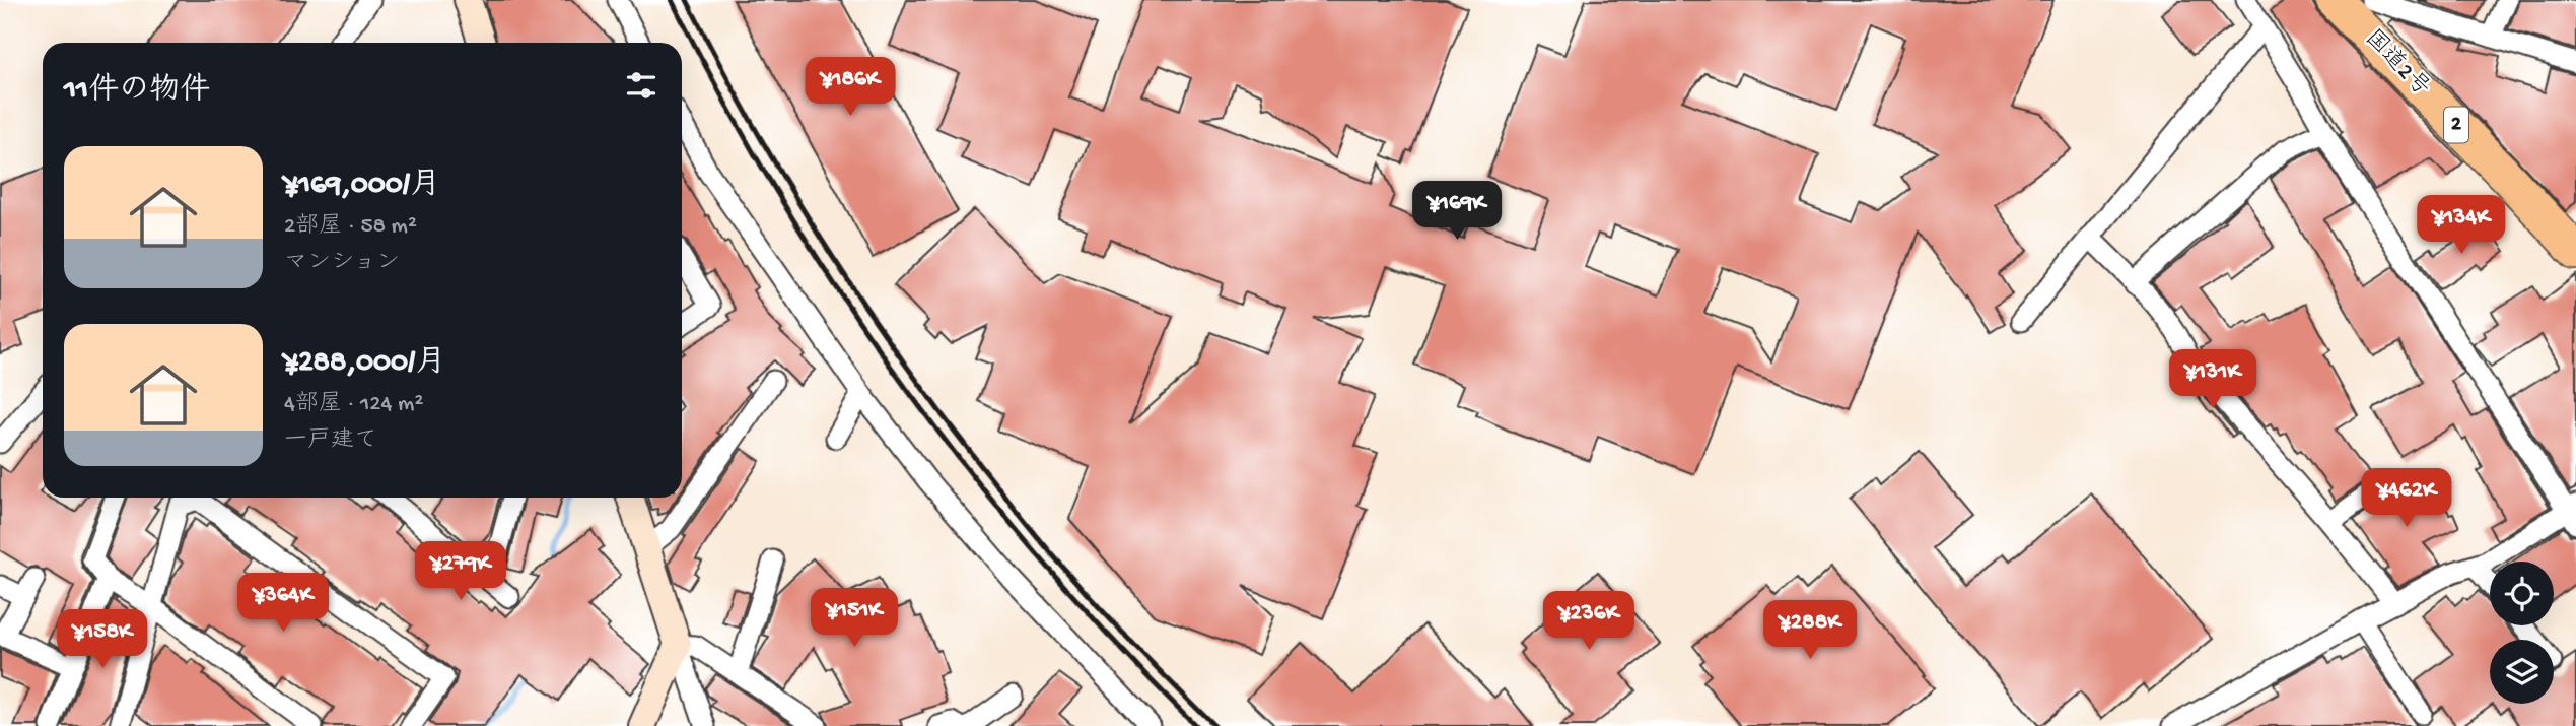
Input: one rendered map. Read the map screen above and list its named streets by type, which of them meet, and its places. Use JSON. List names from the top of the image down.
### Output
{
  "streets": {
    "highway": ["国道2号", "2"]
  },
  "page": {
    "heading": "11件の物件",
    "price": [
      "¥186K",
      "¥169K",
      "¥134K",
      "¥131K",
      "¥462K",
      "¥279K",
      "¥364K",
      "¥151K",
      "¥236K",
      "¥288K",
      "¥158K"
    ],
    "list": [
      {
        "name": "¥169,000/月",
        "note": "2部屋 · 58 m² · マンション"
      },
      {
        "name": "¥288,000/月",
        "note": "4部屋 · 124 m² · 一戸建て"
      }
    ]
  }
}
